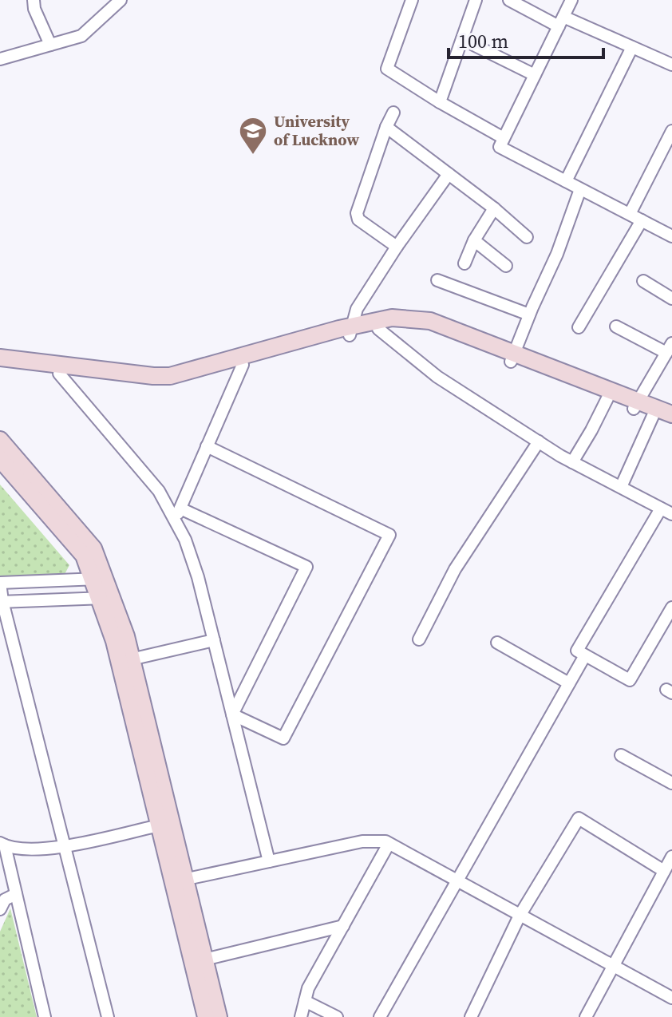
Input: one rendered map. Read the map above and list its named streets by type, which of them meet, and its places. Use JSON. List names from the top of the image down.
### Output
{
  "places": {
    "school or university": ["University of Lucknow"]
  },
  "scale_bar": "100 m"
}
